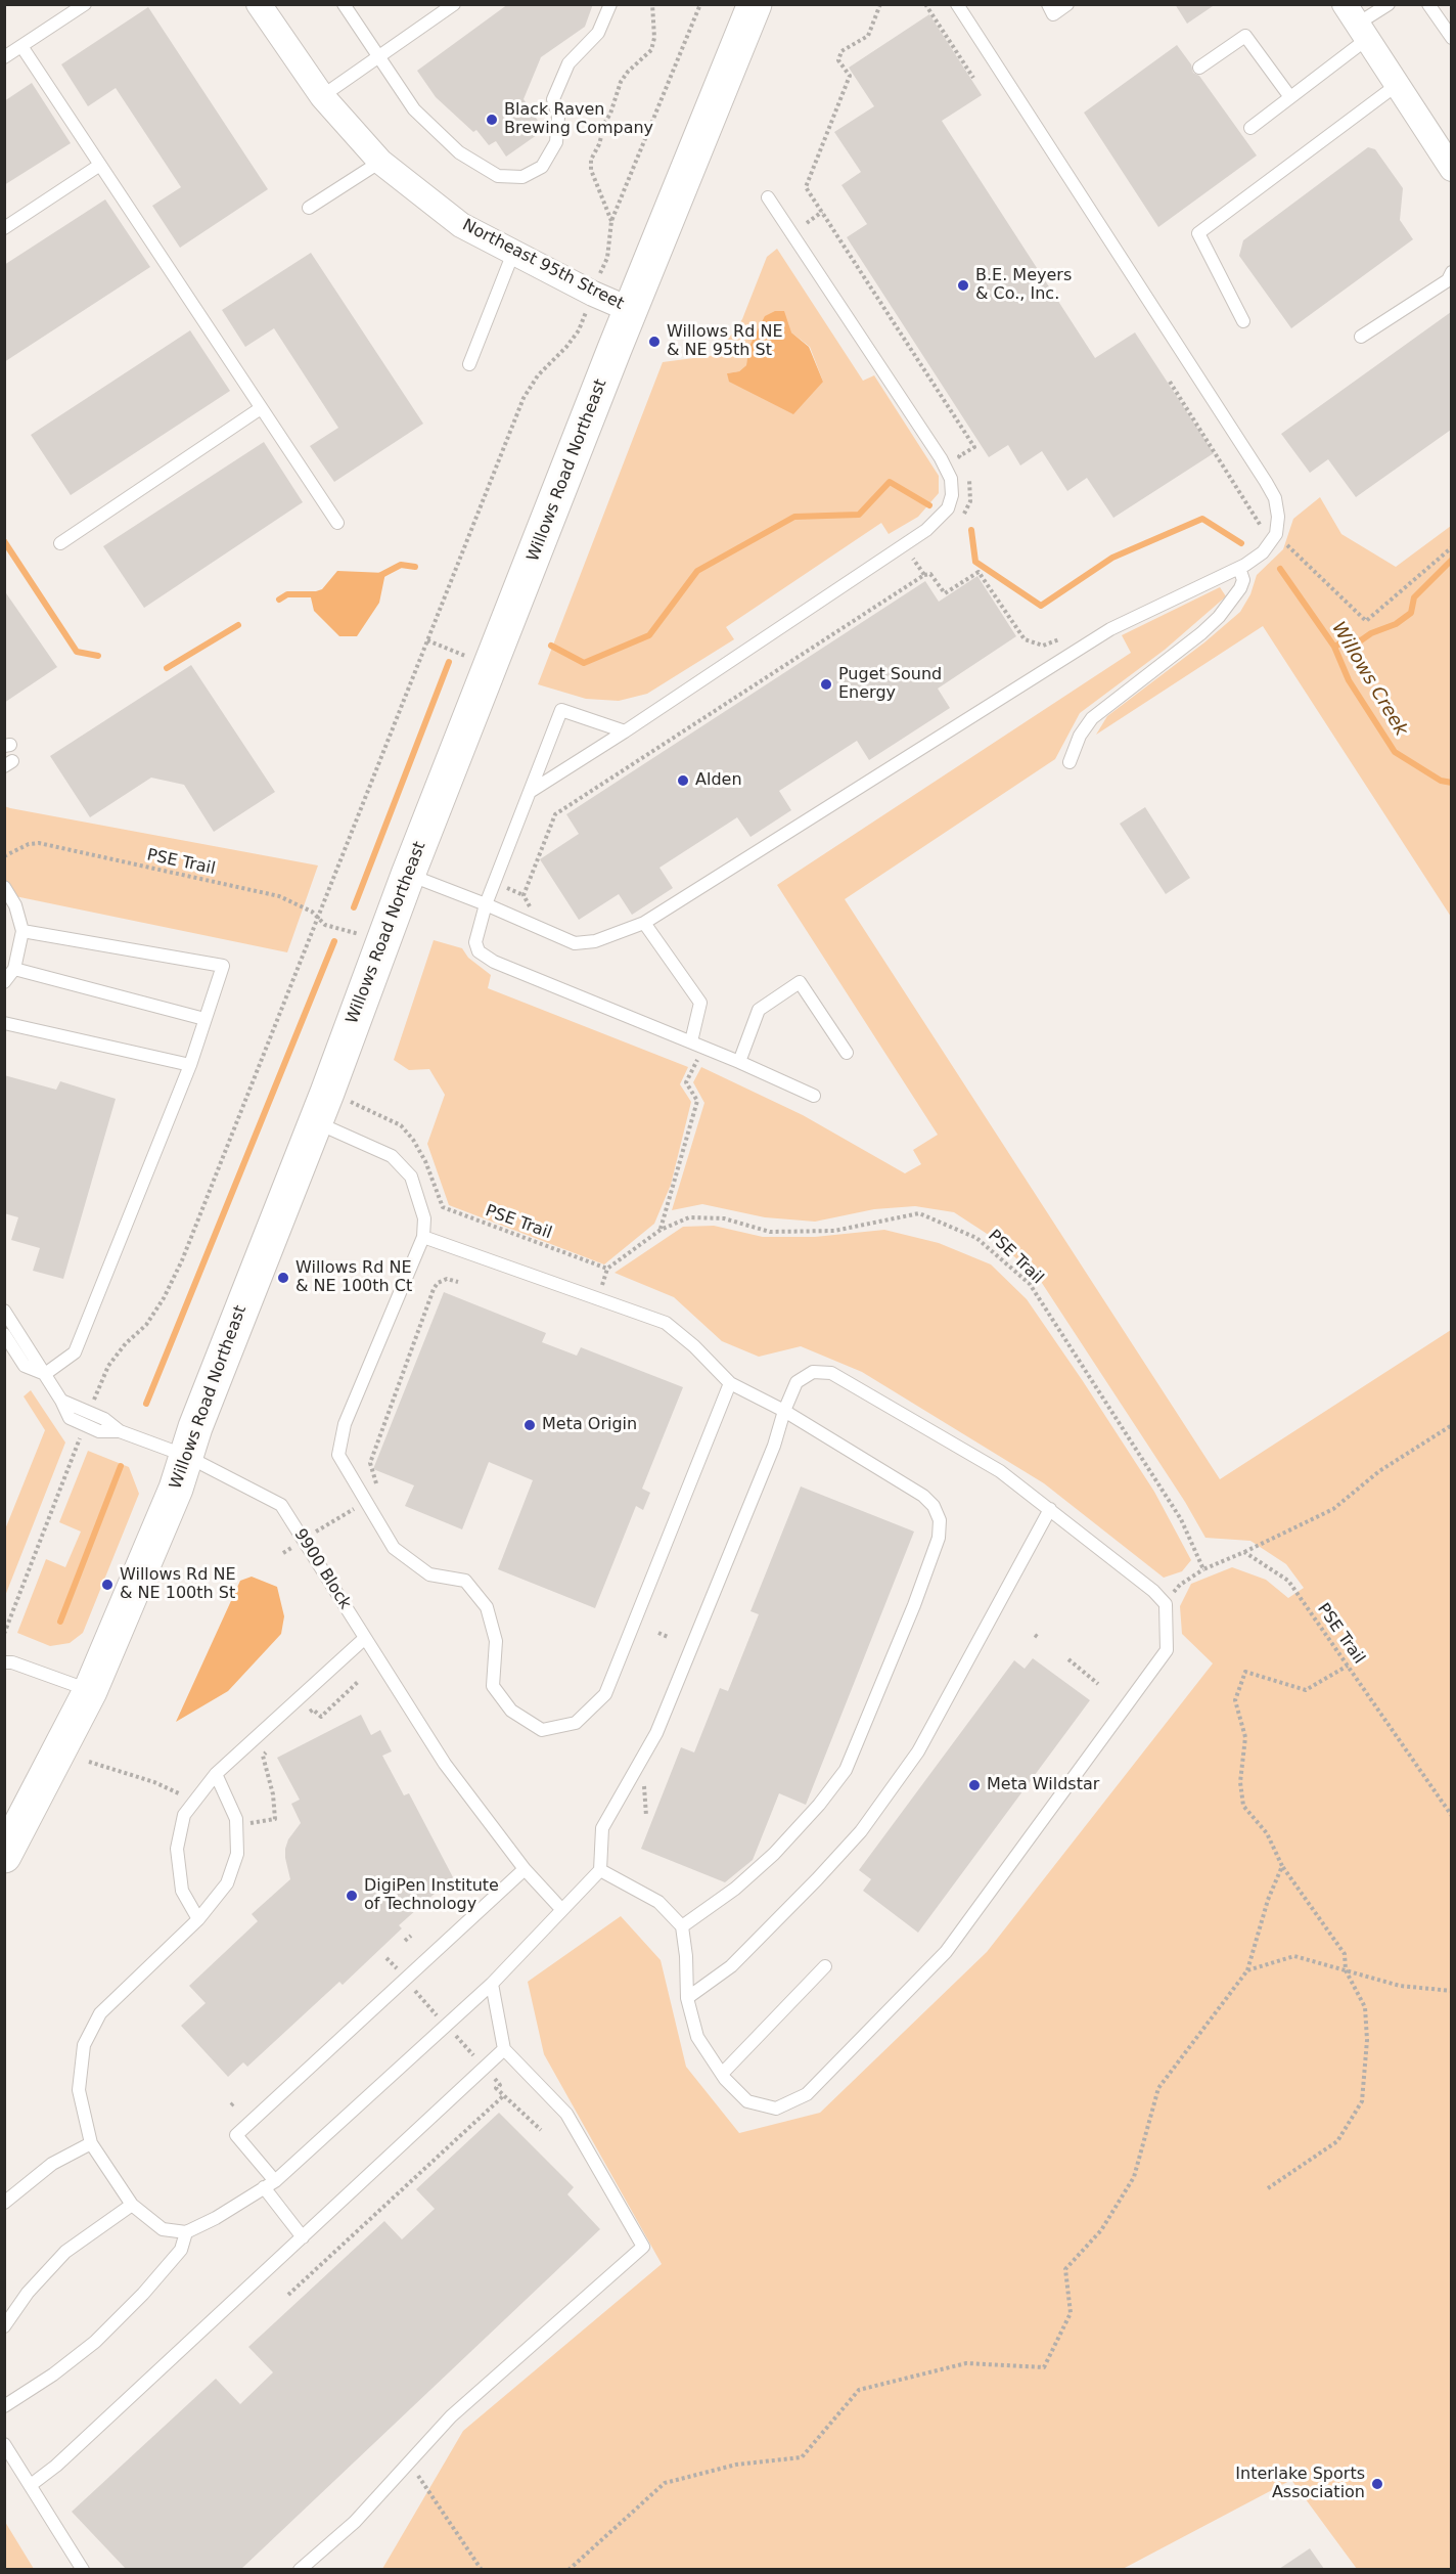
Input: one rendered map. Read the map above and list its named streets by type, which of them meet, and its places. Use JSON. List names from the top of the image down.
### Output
{
  "streets": {
    "main road": ["Willows Road Northeast"],
    "street": ["Northeast 95th Street"],
    "lane": ["9900 Block"],
    "path": ["PSE Trail"]
  },
  "crossings": [
    ["Northeast 95th Street", "Willows Road Northeast"],
    ["Willows Road Northeast", "PSE Trail"],
    ["Willows Road Northeast", "9900 Block"]
  ],
  "water": ["Willows Creek"],
  "places": [
    "Black Raven Brewing Company",
    "B.E. Meyers & Co., Inc.",
    "Willows Rd NE & NE 95th St",
    "Puget Sound Energy",
    "Alden",
    "Willows Rd NE & NE 100th Ct",
    "Meta Origin",
    "Willows Rd NE & NE 100th St",
    "Meta Wildstar",
    "DigiPen Institute of Technology",
    "Interlake Sports Association"
  ]
}
